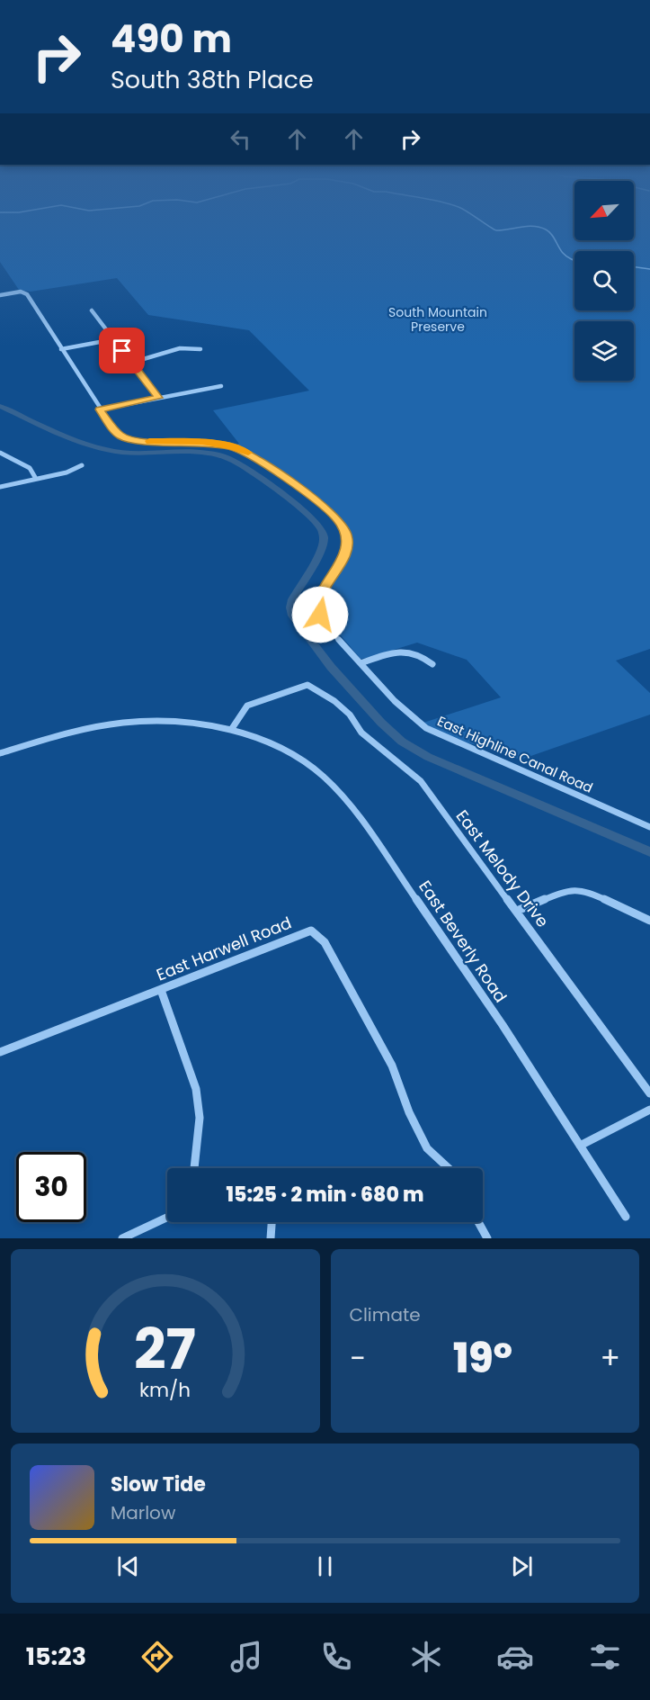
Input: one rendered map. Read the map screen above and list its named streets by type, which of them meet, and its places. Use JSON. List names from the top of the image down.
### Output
{
  "streets": {
    "street": [
      "East Highline Canal Road",
      "East Melody Drive",
      "East Beverly Road",
      "East Harwell Road"
    ]
  },
  "crossings": [
    ["East Melody Drive", "East Beverly Road"]
  ],
  "parks": ["South Mountain Preserve"],
  "north": "bottom left",
  "page": {
    "turn": ["490 m", "South 38th Place"],
    "limit": "30",
    "trip": "15:25 · 2 min · 680 m",
    "tile": "Climate",
    "heat": ["−", "19°", "+"],
    "song": ["Slow Tide", "Marlow"],
    "tabs": "15:23",
    "gauge": ["27", "km/h"]
  }
}
